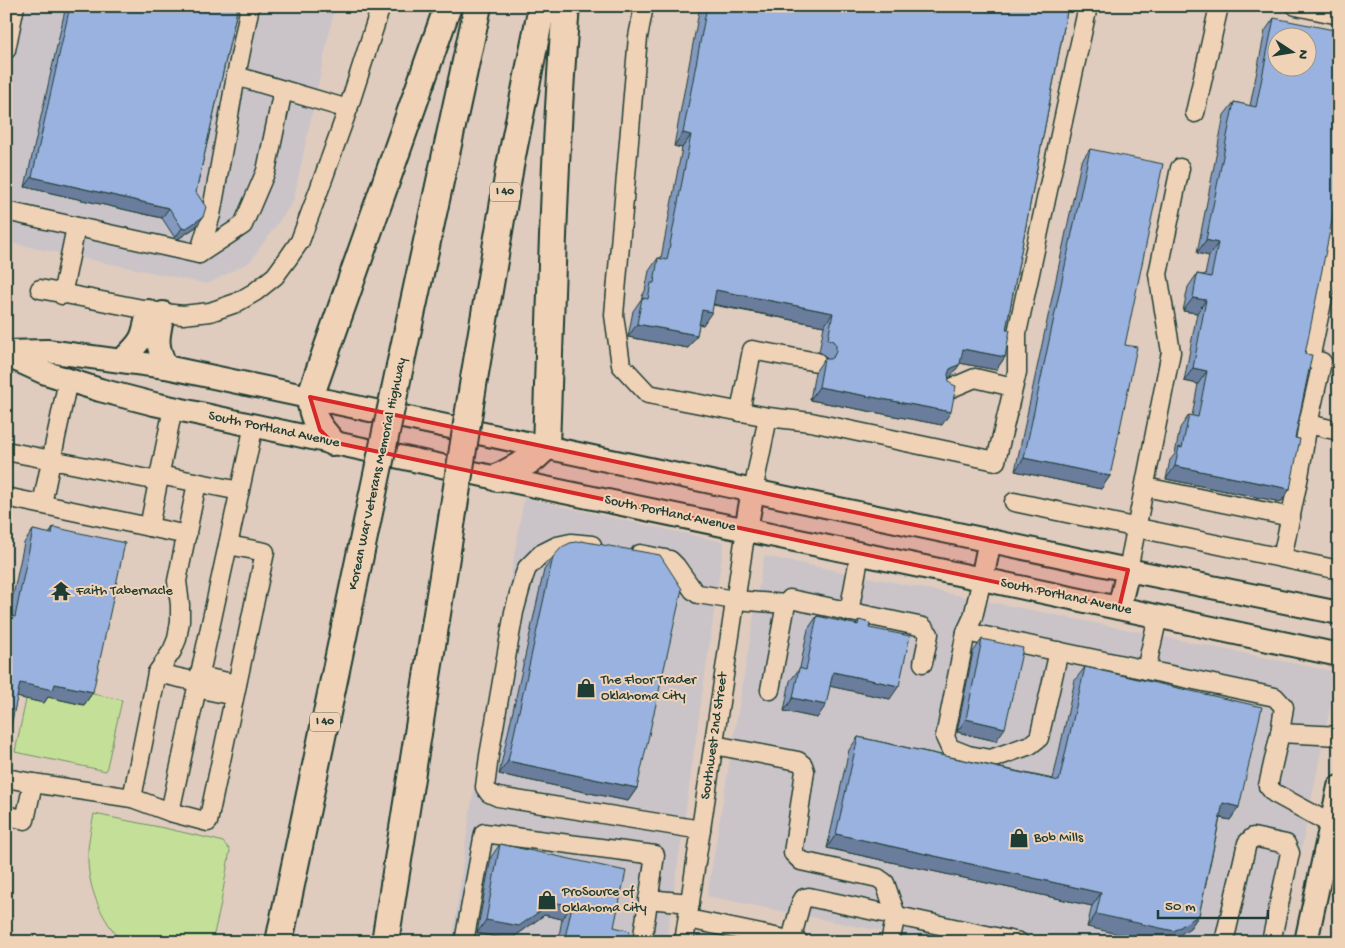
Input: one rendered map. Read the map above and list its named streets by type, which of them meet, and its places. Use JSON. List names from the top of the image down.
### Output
{
  "streets": {
    "highway": ["I 40", "Korean War Veterans Memorial Highway"],
    "main road": ["South Portland Avenue"],
    "street": ["Southwest 2nd Street"]
  },
  "crossings": [
    ["South Portland Avenue", "Southwest 2nd Street"]
  ],
  "places": {
    "temple": ["Faith Tabernacle"],
    "shop": ["The Floor Trader Oklahoma City", "Bob Mills", "ProSource of Oklahoma City"]
  },
  "scale_bar": "50 m",
  "north": "right"
}
